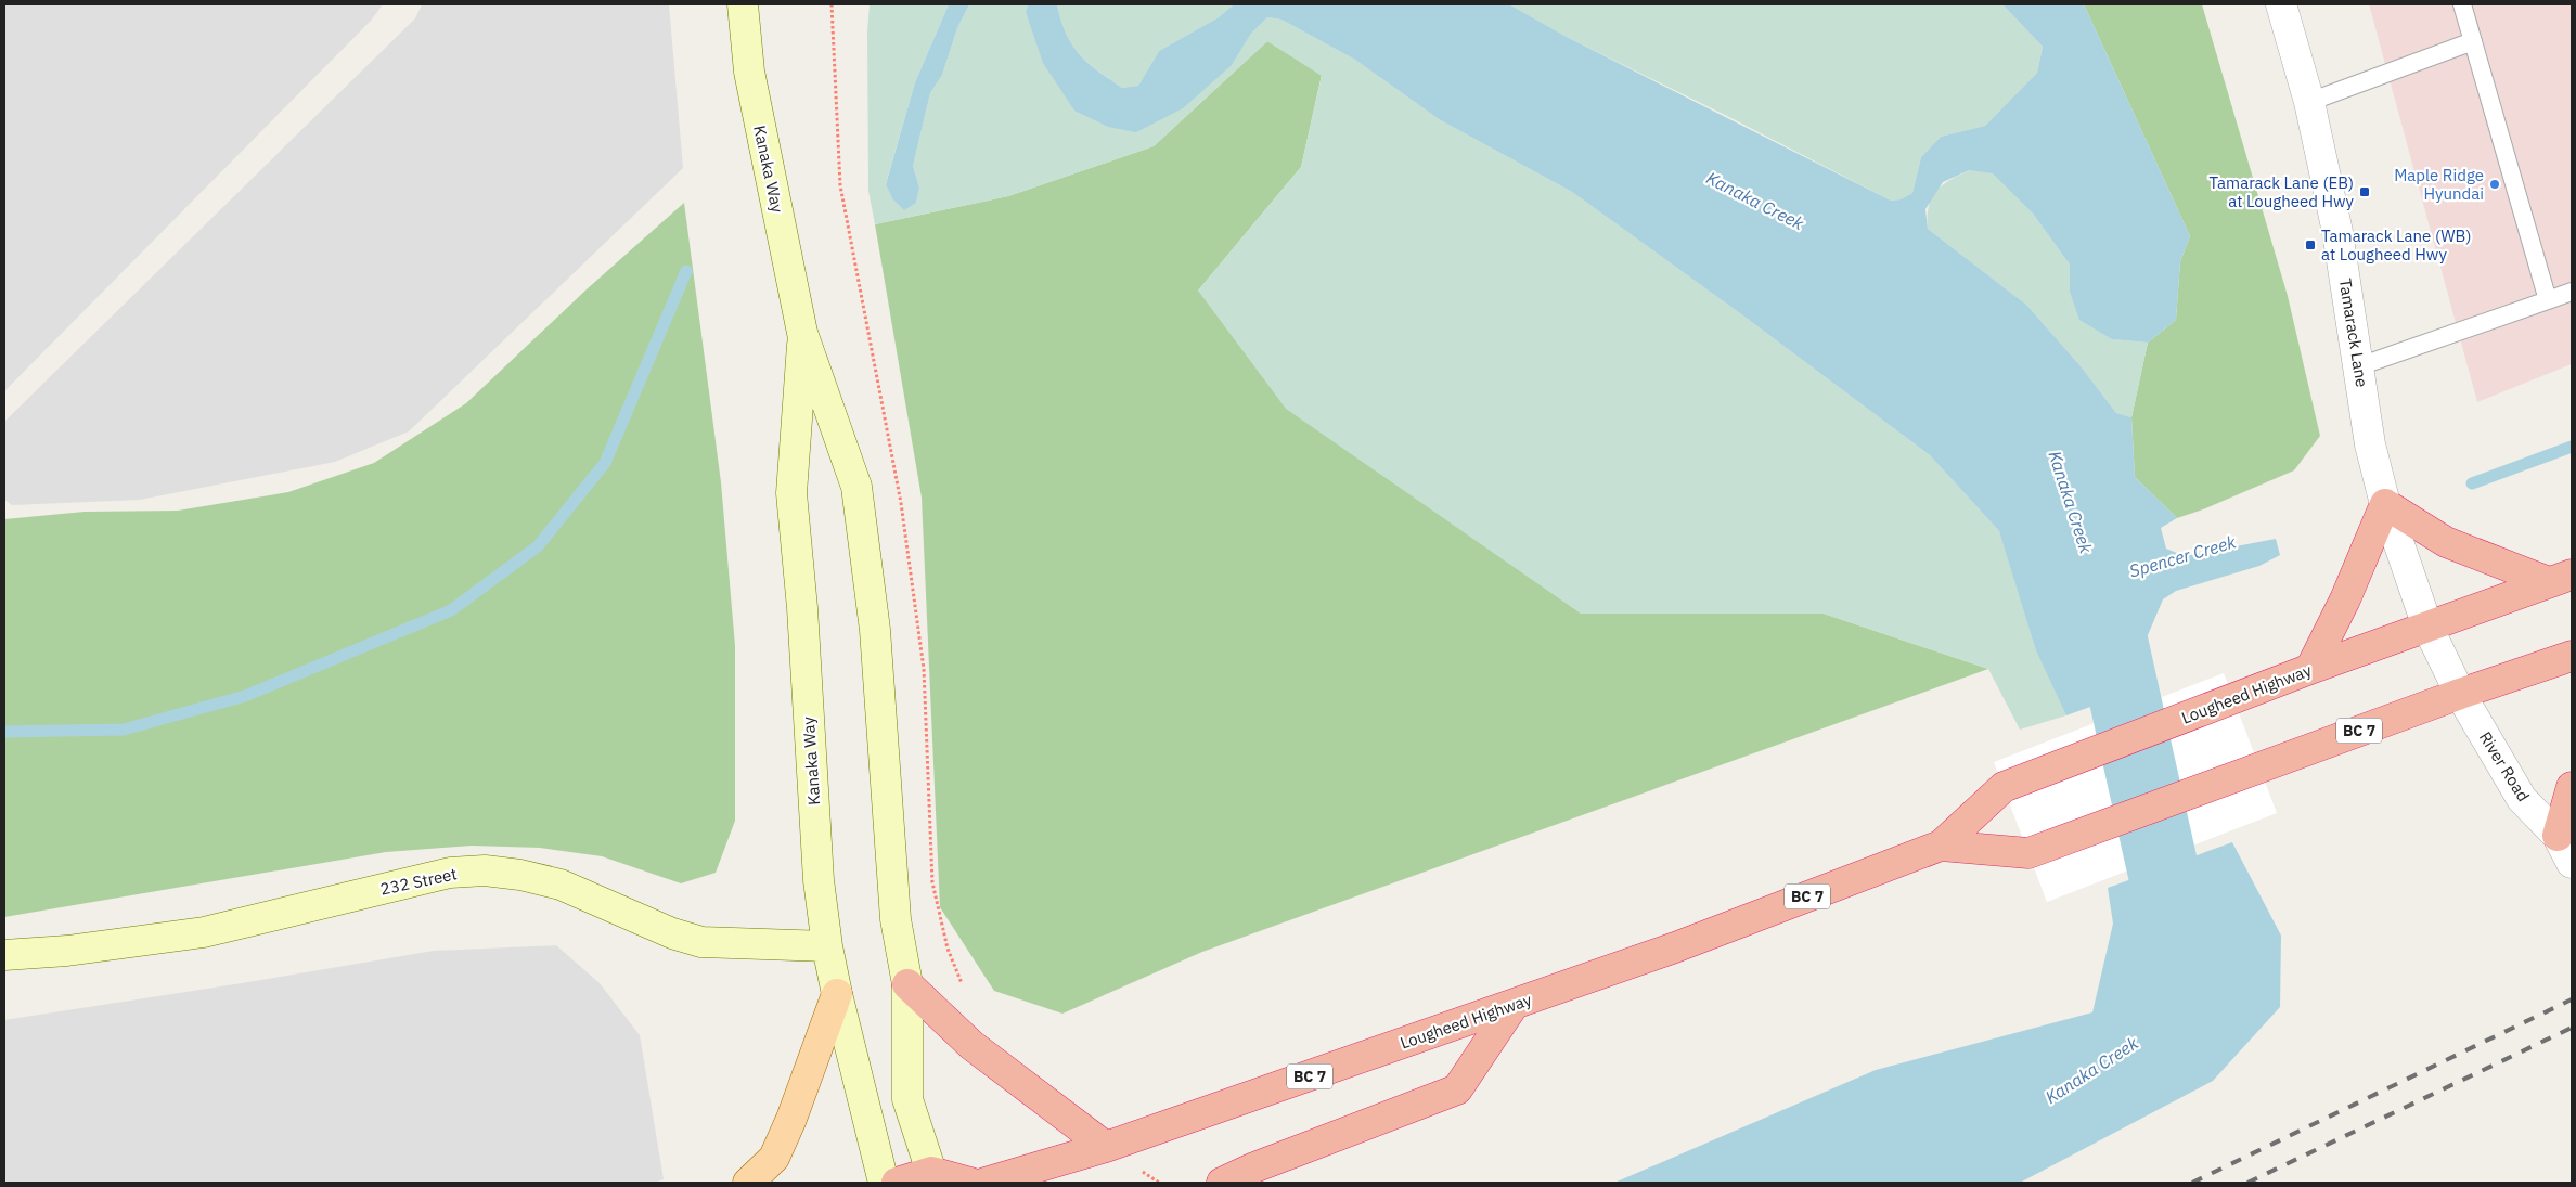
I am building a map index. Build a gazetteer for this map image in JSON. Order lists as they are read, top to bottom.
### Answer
{
  "streets": {
    "highway": ["Lougheed Highway", "BC 7"],
    "main road": ["Kanaka Way", "232 Street"],
    "street": ["Tamarack Lane", "River Road"]
  },
  "crossings": [
    ["Kanaka Way", "232 Street"],
    ["Tamarack Lane", "Lougheed Highway"],
    ["Tamarack Lane", "River Road"],
    ["Lougheed Highway", "River Road"]
  ],
  "water": ["Kanaka Creek", "Spencer Creek"],
  "places": {
    "other": ["Maple Ridge Hyundai"],
    "transit": ["Tamarack Lane (EB) at Lougheed Hwy", "Tamarack Lane (WB) at Lougheed Hwy"]
  }
}
